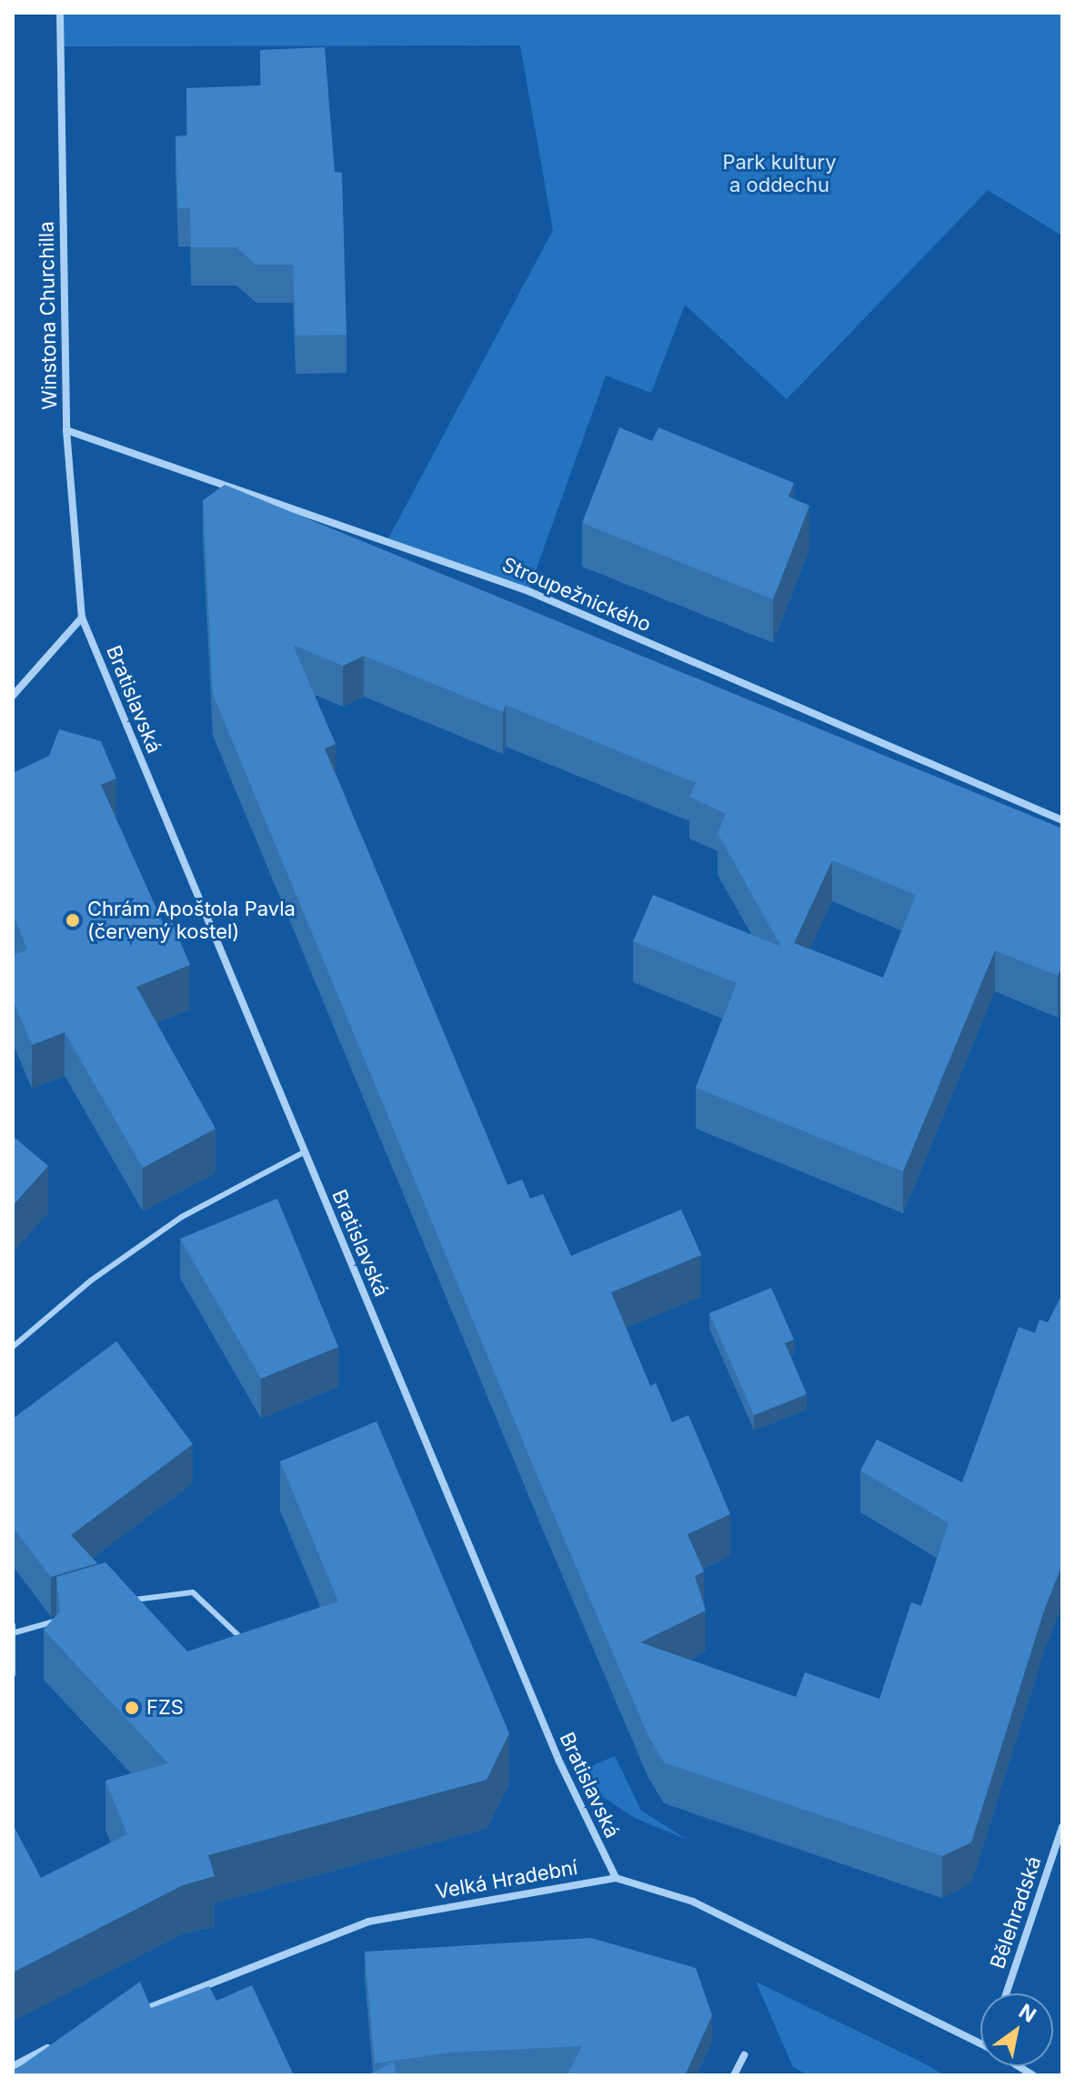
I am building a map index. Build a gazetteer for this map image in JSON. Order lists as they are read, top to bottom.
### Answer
{
  "streets": {
    "street": [
      "Winstona Churchilla",
      "Stroupežnického",
      "Bratislavská",
      "Velká Hradební",
      "Bělehradská"
    ]
  },
  "crossings": [
    ["Winstona Churchilla", "Stroupežnického"],
    ["Winstona Churchilla", "Bratislavská"],
    ["Bratislavská", "Velká Hradební"]
  ],
  "parks": ["Park kultury a oddechu"],
  "places": ["Chrám Apoštola Pavla (červený kostel)", "FZS"],
  "north": "top right"
}
